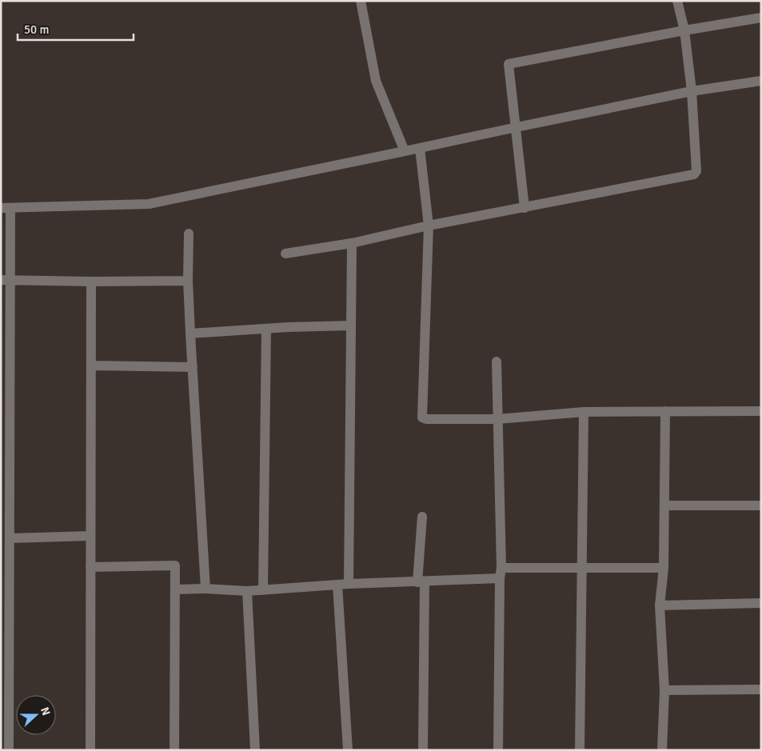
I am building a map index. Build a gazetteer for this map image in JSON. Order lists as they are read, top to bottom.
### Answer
{
  "scale_bar": "50 m",
  "north": "right"
}
